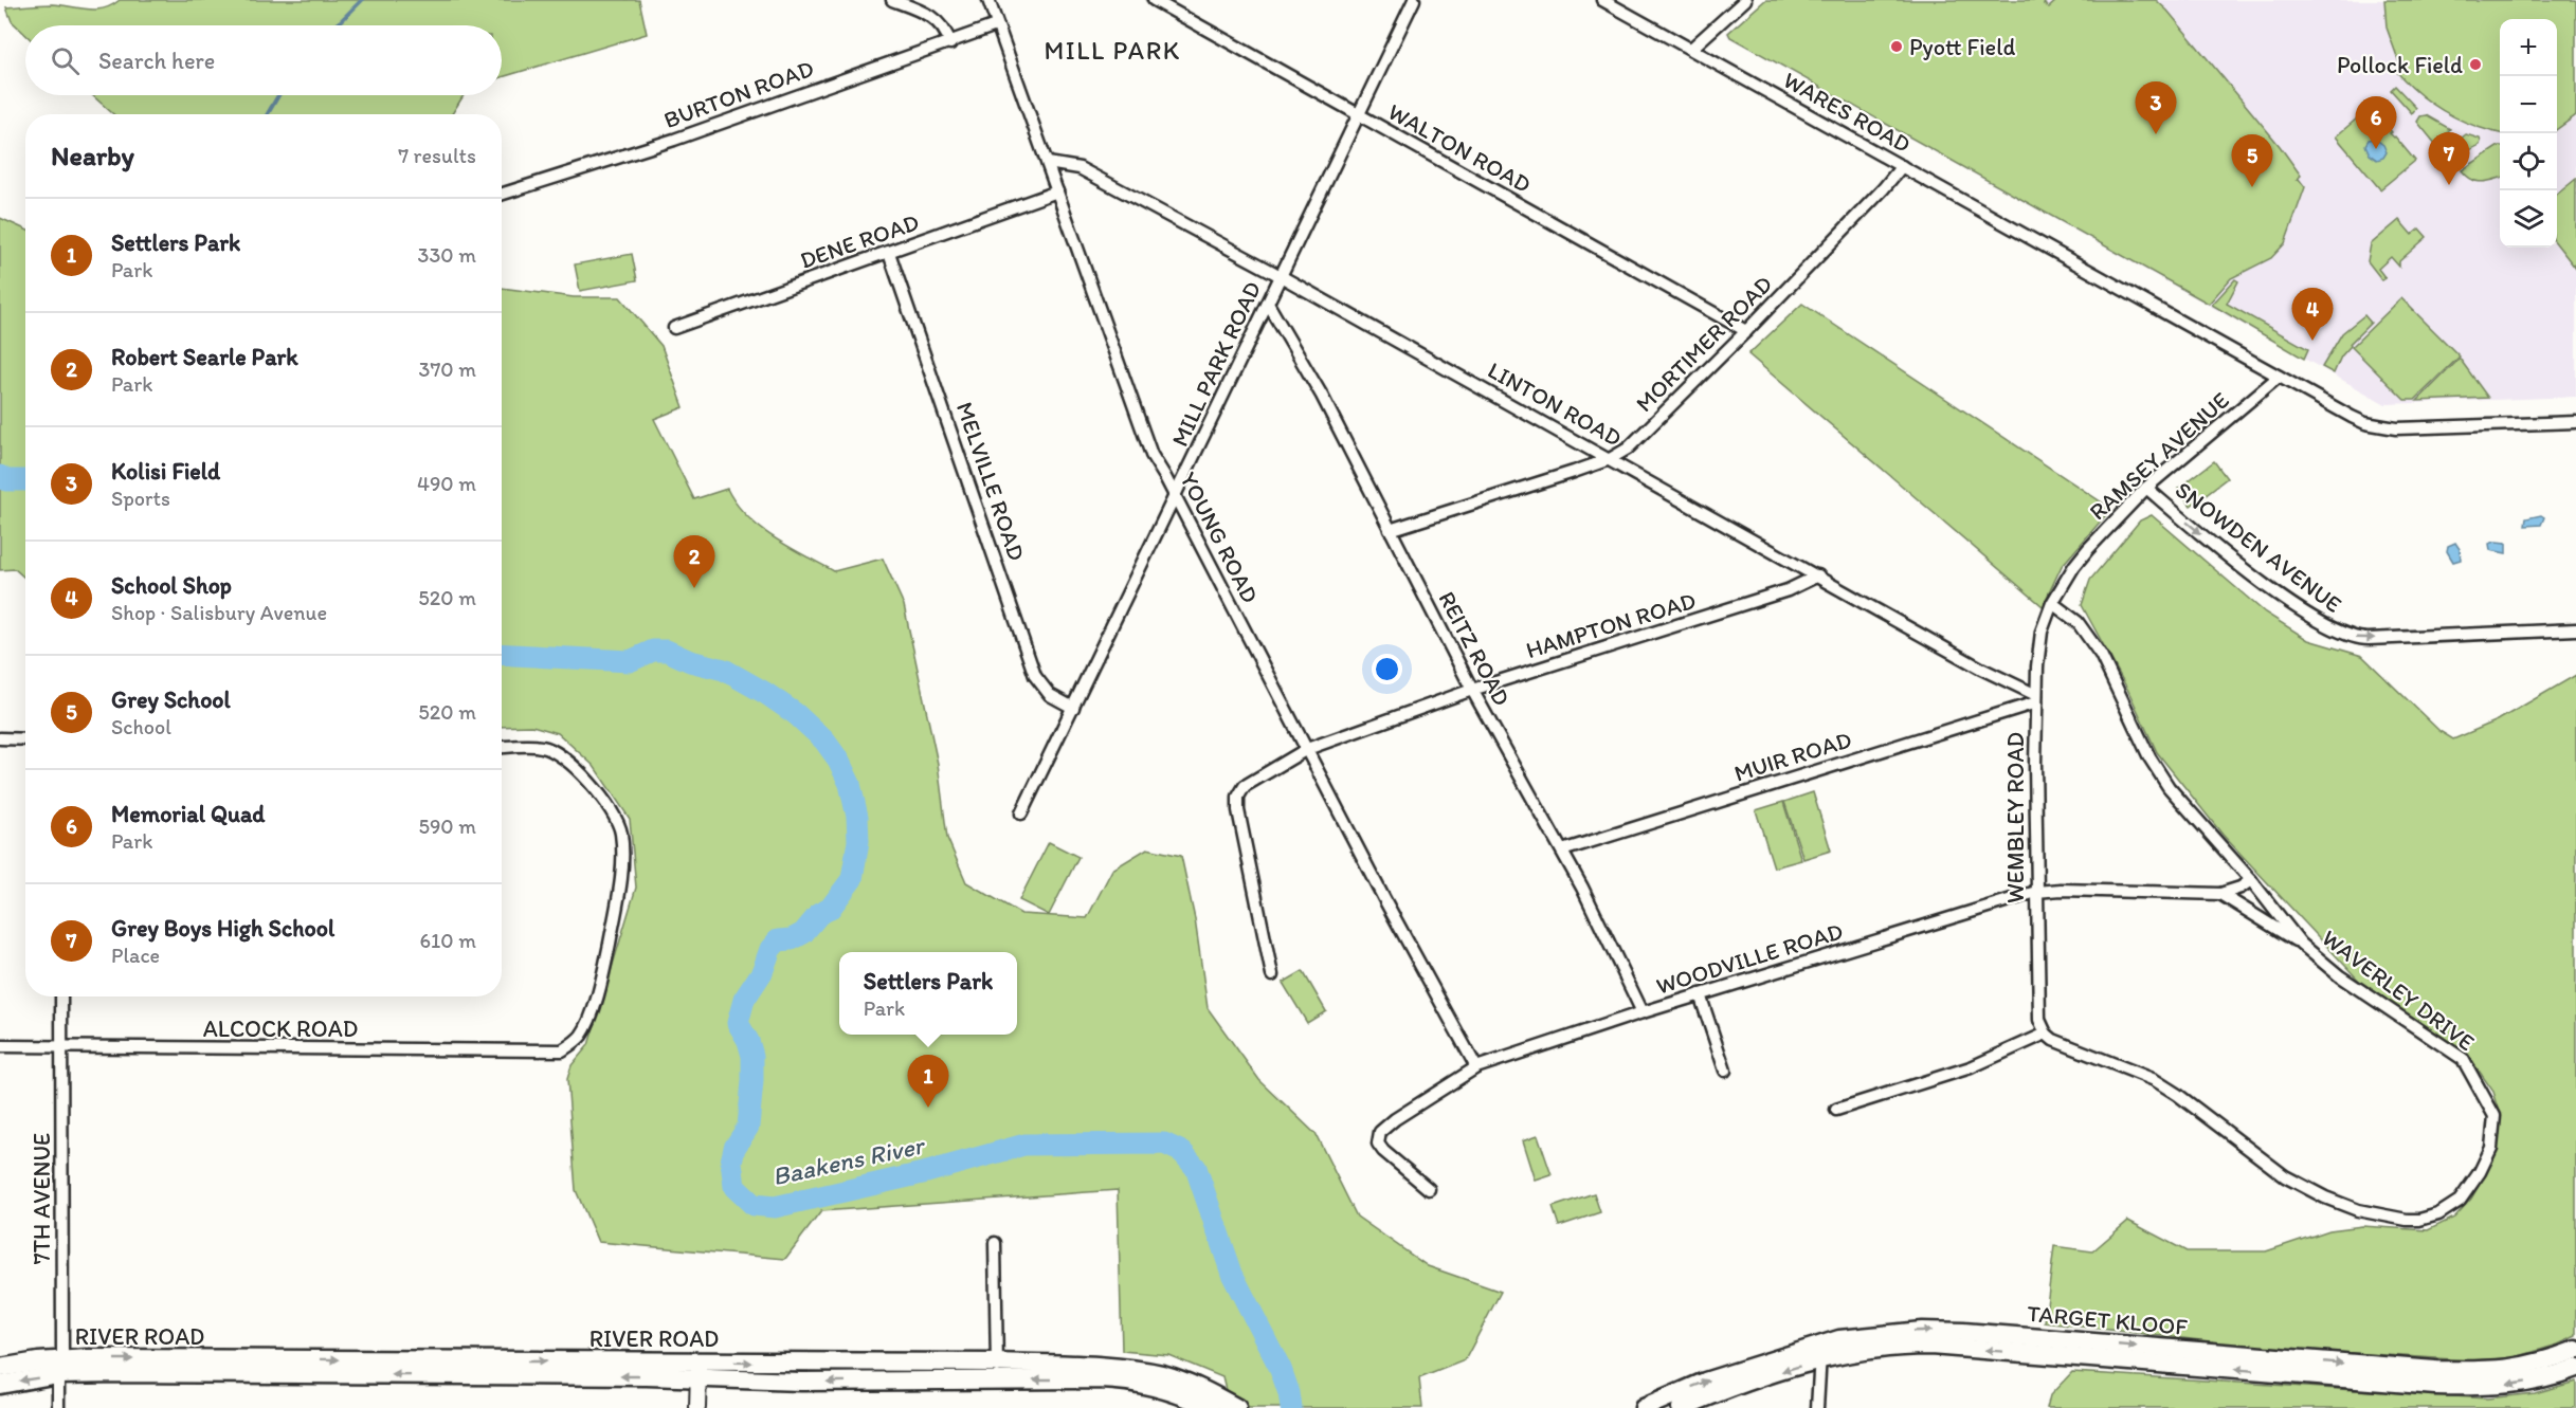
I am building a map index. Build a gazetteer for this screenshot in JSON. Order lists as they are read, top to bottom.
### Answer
{
  "streets": {
    "main road": ["TARGET KLOOF", "RIVER ROAD"],
    "street": [
      "BURTON ROAD",
      "WARES ROAD",
      "WALTON ROAD",
      "DENE ROAD",
      "MORTIMER ROAD",
      "MILL PARK ROAD",
      "LINTON ROAD",
      "RAMSEY AVENUE",
      "MELVILLE ROAD",
      "YOUNG ROAD",
      "SNOWDEN AVENUE",
      "HAMPTON ROAD",
      "REITZ ROAD",
      "MUIR ROAD",
      "WEMBLEY ROAD",
      "WOODVILLE ROAD",
      "WAVERLEY DRIVE",
      "ALCOCK ROAD",
      "7TH AVENUE"
    ]
  },
  "crossings": [
    ["BURTON ROAD", "YOUNG ROAD"],
    ["WARES ROAD", "MORTIMER ROAD"],
    ["WARES ROAD", "RAMSEY AVENUE"],
    ["WALTON ROAD", "MORTIMER ROAD"],
    ["WALTON ROAD", "MILL PARK ROAD"],
    ["DENE ROAD", "MELVILLE ROAD"],
    ["DENE ROAD", "YOUNG ROAD"],
    ["MORTIMER ROAD", "LINTON ROAD"],
    ["MORTIMER ROAD", "REITZ ROAD"],
    ["MILL PARK ROAD", "LINTON ROAD"],
    ["MILL PARK ROAD", "MELVILLE ROAD"],
    ["MILL PARK ROAD", "YOUNG ROAD"],
    ["MILL PARK ROAD", "REITZ ROAD"],
    ["LINTON ROAD", "YOUNG ROAD"],
    ["LINTON ROAD", "HAMPTON ROAD"],
    ["LINTON ROAD", "MUIR ROAD"],
    ["LINTON ROAD", "WEMBLEY ROAD"],
    ["RAMSEY AVENUE", "SNOWDEN AVENUE"],
    ["RAMSEY AVENUE", "WEMBLEY ROAD"],
    ["RAMSEY AVENUE", "WAVERLEY DRIVE"],
    ["YOUNG ROAD", "HAMPTON ROAD"],
    ["YOUNG ROAD", "WOODVILLE ROAD"],
    ["HAMPTON ROAD", "REITZ ROAD"],
    ["REITZ ROAD", "MUIR ROAD"],
    ["REITZ ROAD", "WOODVILLE ROAD"],
    ["MUIR ROAD", "WEMBLEY ROAD"],
    ["WEMBLEY ROAD", "WOODVILLE ROAD"],
    ["WEMBLEY ROAD", "WAVERLEY DRIVE"],
    ["ALCOCK ROAD", "7TH AVENUE"],
    ["7TH AVENUE", "RIVER ROAD"]
  ],
  "one_way": ["SNOWDEN AVENUE"],
  "districts": ["MILL PARK"],
  "water": ["Baakens River"],
  "places": ["Pyott Field", "Pollock Field"],
  "page": {
    "map_buttons": ["+", "−"],
    "search": "Search here",
    "pins": [
      "3",
      "6",
      "7",
      "5",
      "4",
      "2",
      "1"
    ],
    "heading": ["Nearby", "7 results"],
    "list": [
      {
        "mark": "1",
        "name": "Settlers Park",
        "note": "Park",
        "value": "330 m"
      },
      {
        "mark": "2",
        "name": "Robert Searle Park",
        "note": "Park",
        "value": "370 m"
      },
      {
        "mark": "3",
        "name": "Kolisi Field",
        "note": "Sports",
        "value": "490 m"
      },
      {
        "mark": "4",
        "name": "School Shop",
        "note": "Shop · Salisbury Avenue",
        "value": "520 m"
      },
      {
        "mark": "5",
        "name": "Grey School",
        "note": "School",
        "value": "520 m"
      },
      {
        "mark": "6",
        "name": "Memorial Quad",
        "note": "Park",
        "value": "590 m"
      },
      {
        "mark": "7",
        "name": "Grey Boys High School",
        "note": "Place",
        "value": "610 m"
      }
    ],
    "popup": ["Settlers Park", "Park"]
  }
}
